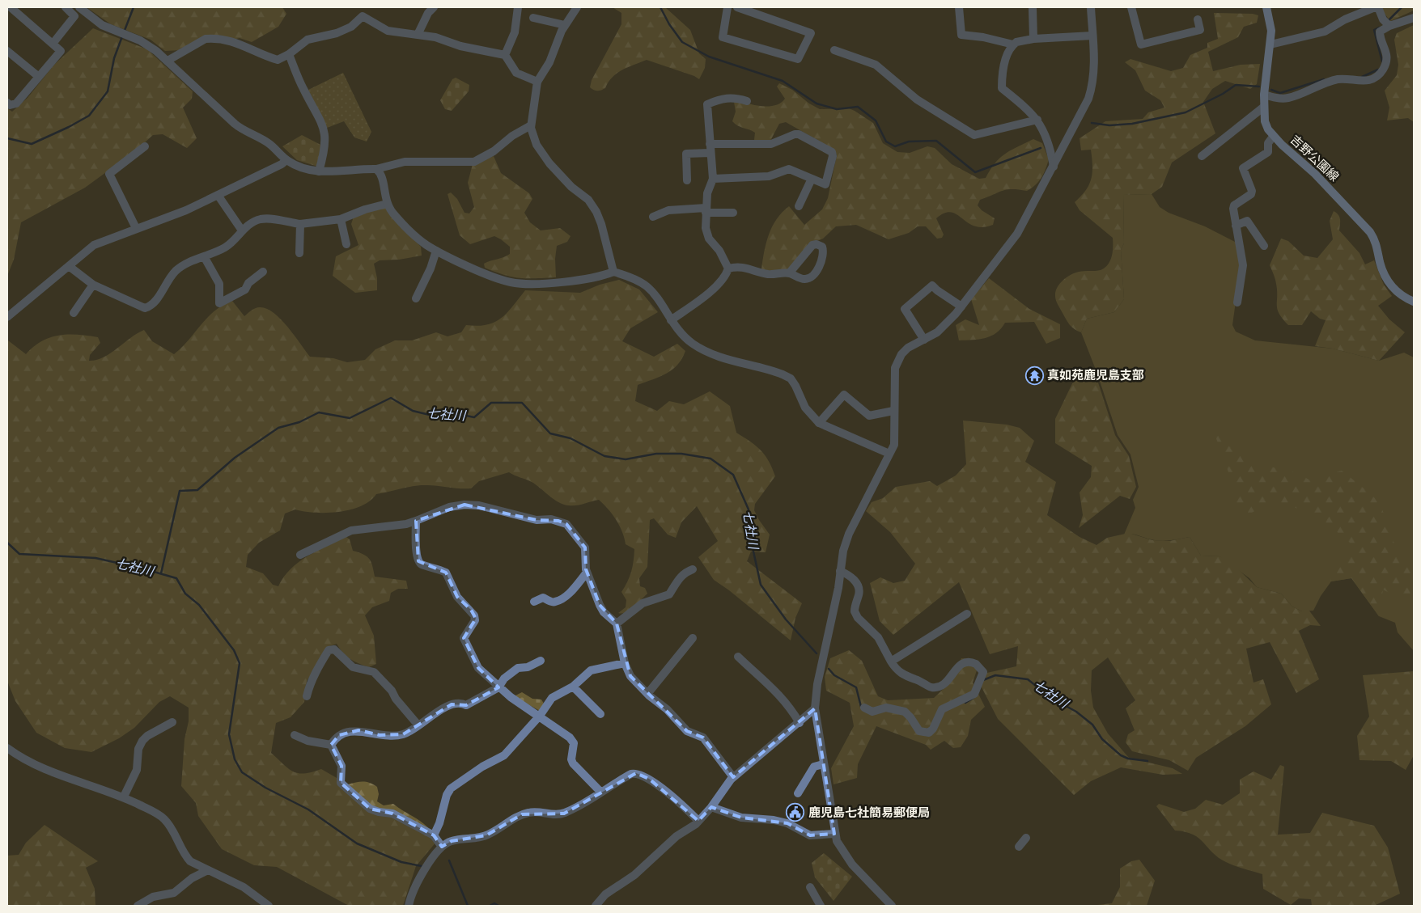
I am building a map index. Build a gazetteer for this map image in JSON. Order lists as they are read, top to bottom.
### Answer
{
  "streets": {
    "main road": ["吉野公園線"]
  },
  "water": ["七社川"],
  "places": {
    "temple": ["真如苑鹿児島支部"],
    "public building": ["鹿児島七社簡易郵便局"]
  }
}
